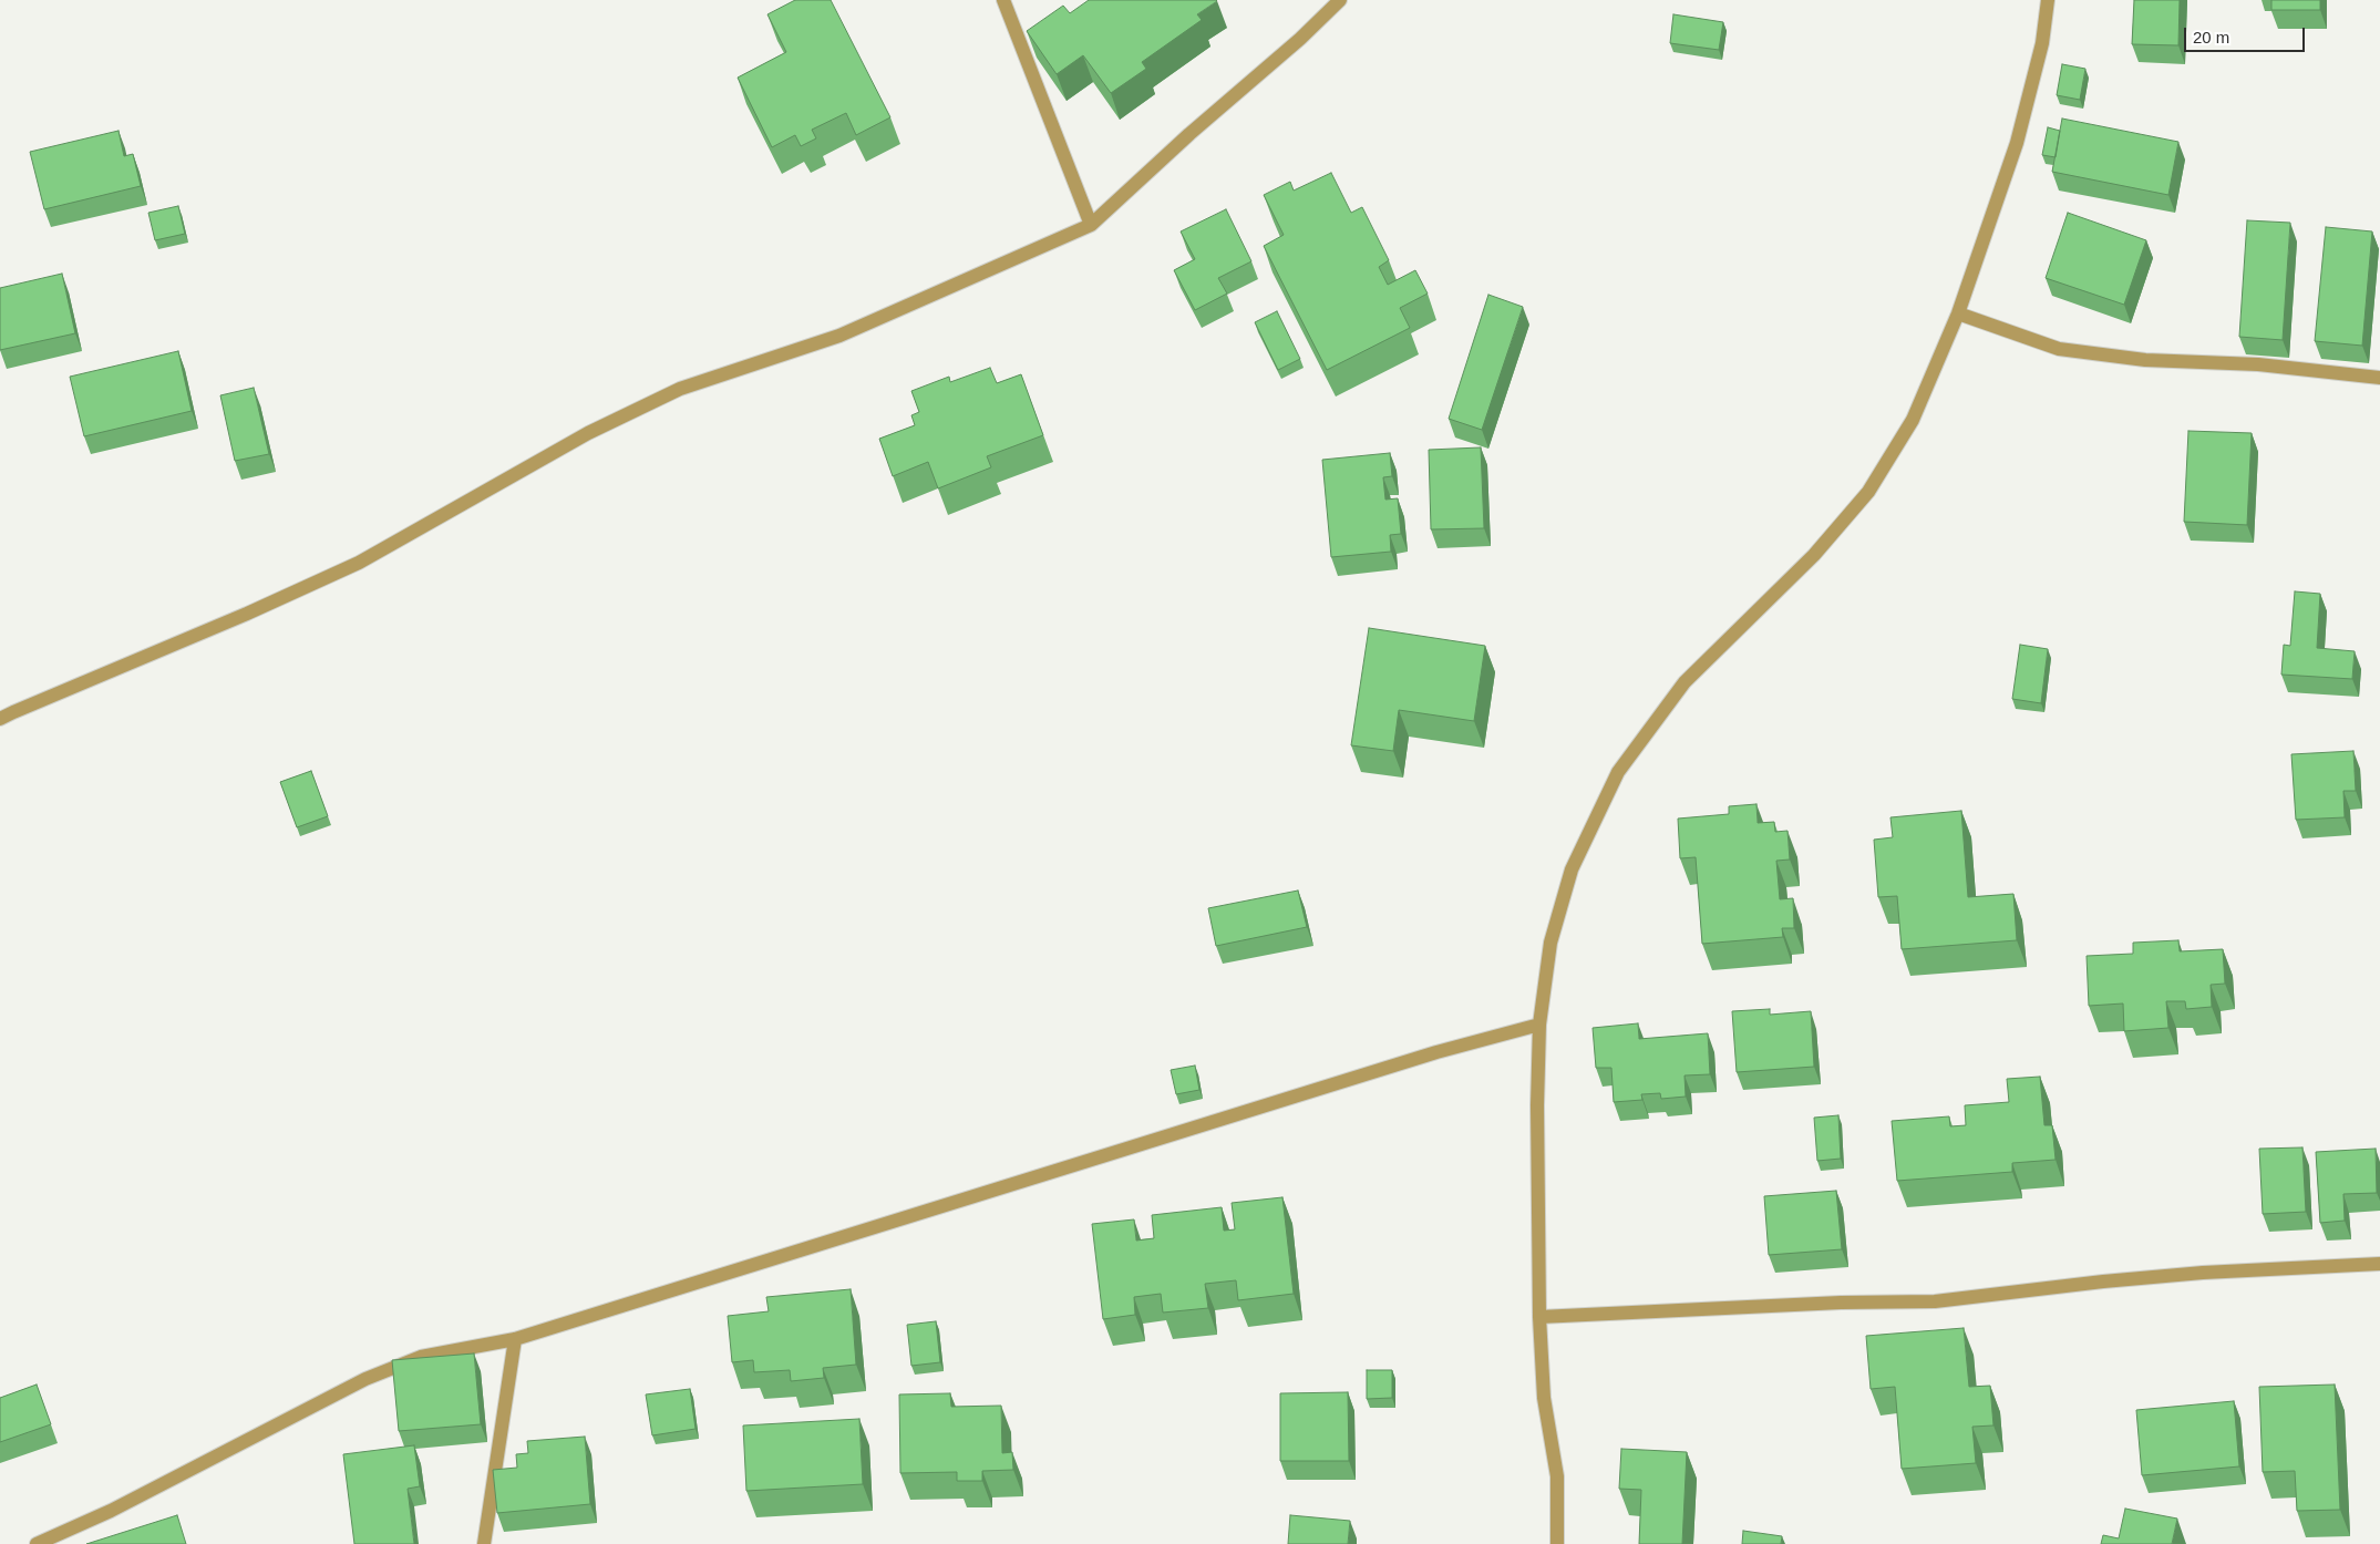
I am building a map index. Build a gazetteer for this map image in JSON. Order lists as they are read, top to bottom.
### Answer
{
  "scale_bar": "20 m"
}
